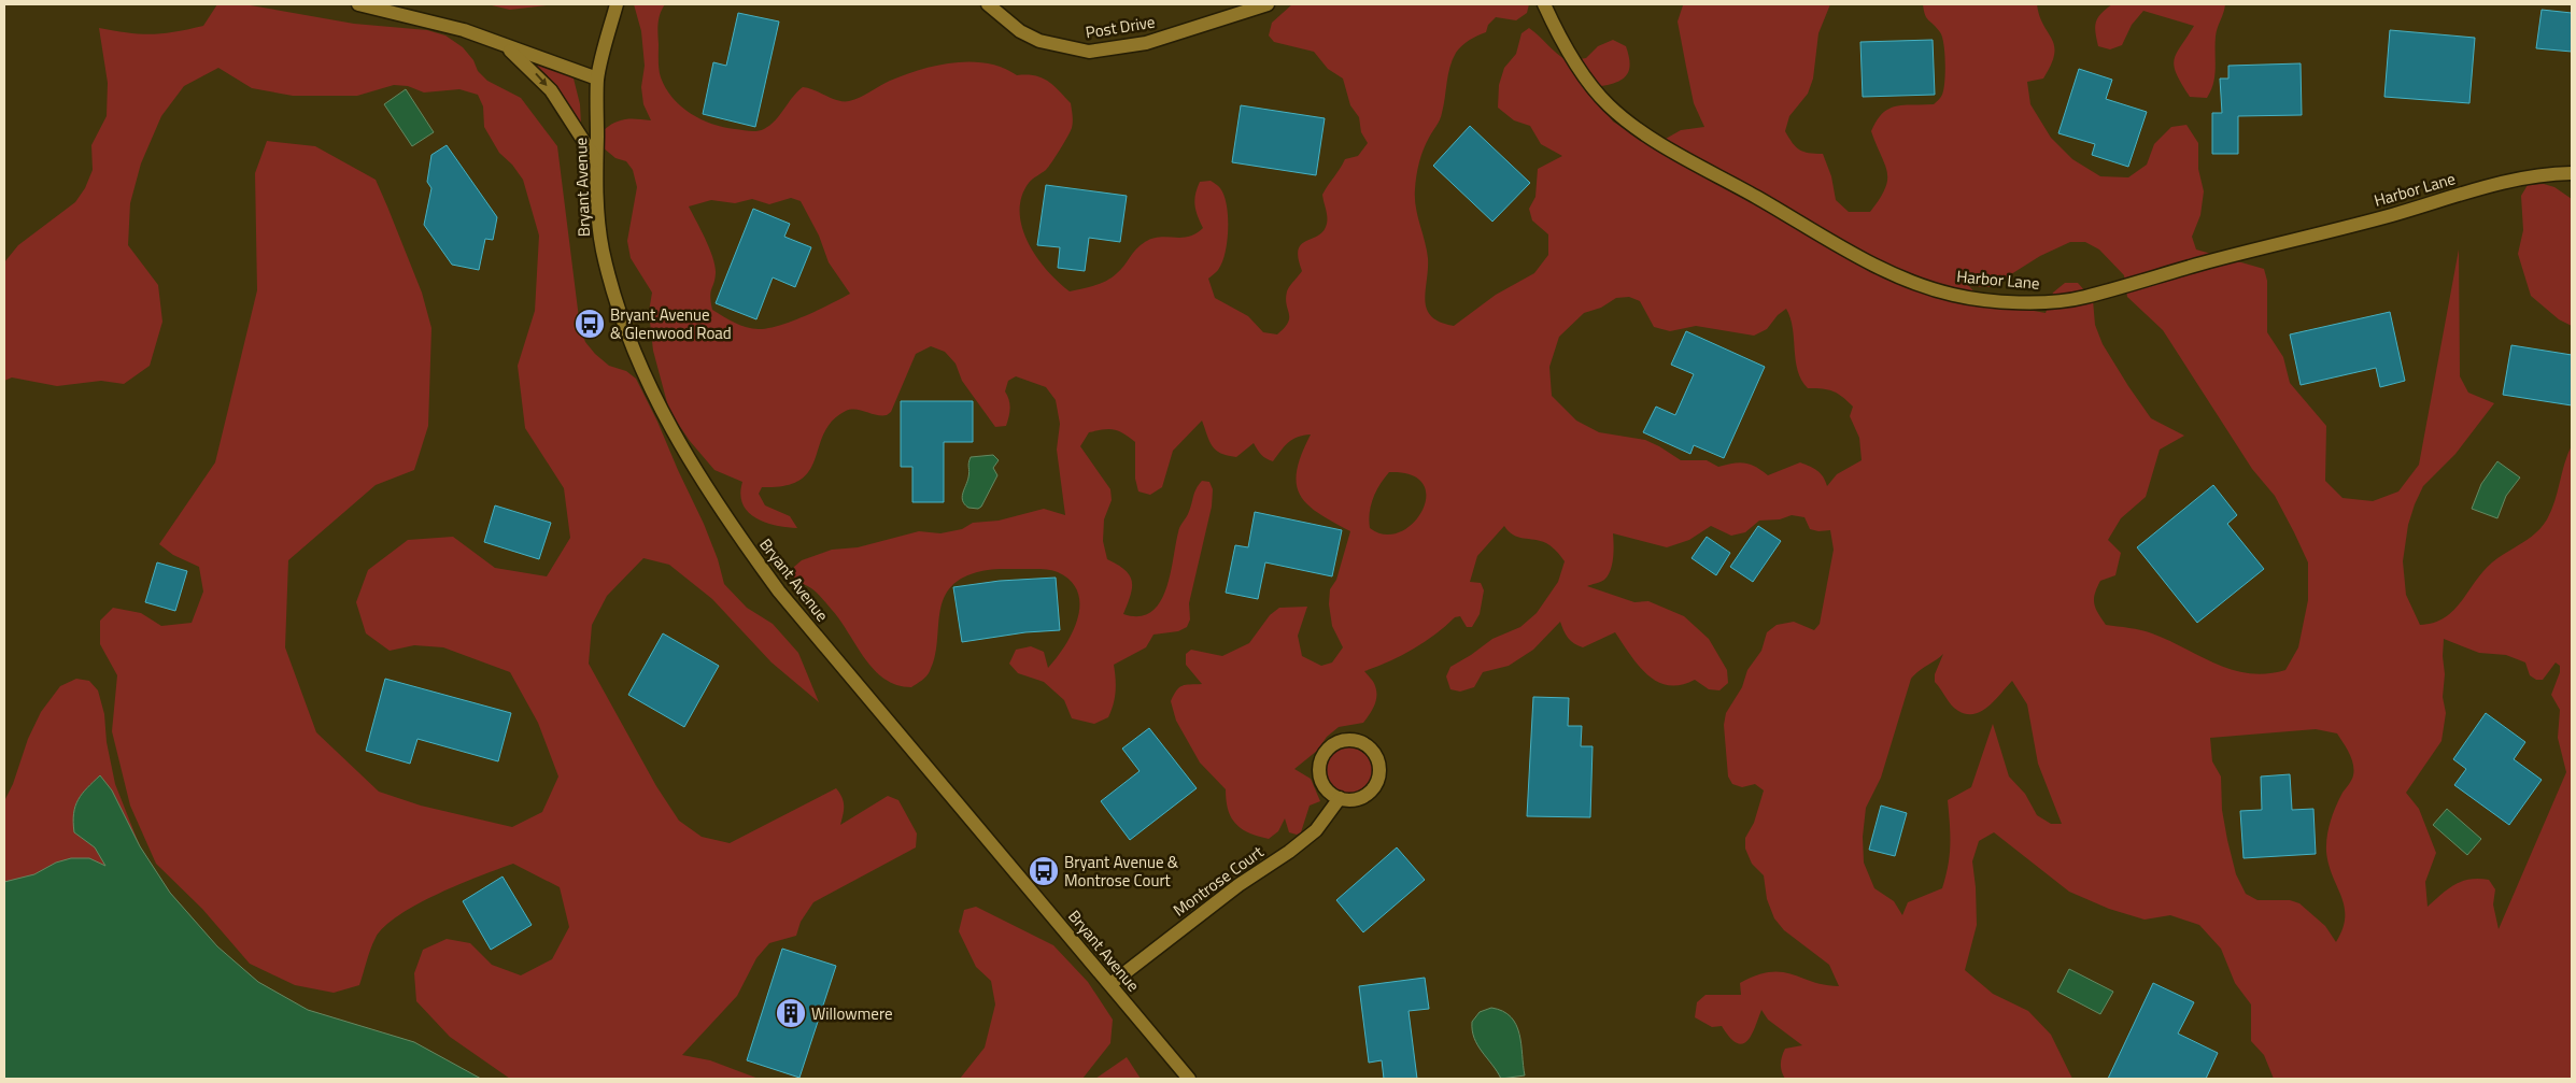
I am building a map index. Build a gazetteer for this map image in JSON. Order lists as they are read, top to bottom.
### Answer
{
  "streets": {
    "street": [
      "Post Drive",
      "Bryant Avenue",
      "Harbor Lane",
      "Montrose Court"
    ]
  },
  "crossings": [
    ["Bryant Avenue", "Montrose Court"]
  ],
  "places": {
    "bus stop": ["Bryant Avenue & Glenwood Road", "Bryant Avenue & Montrose Court"],
    "building": ["Willowmere"]
  }
}
